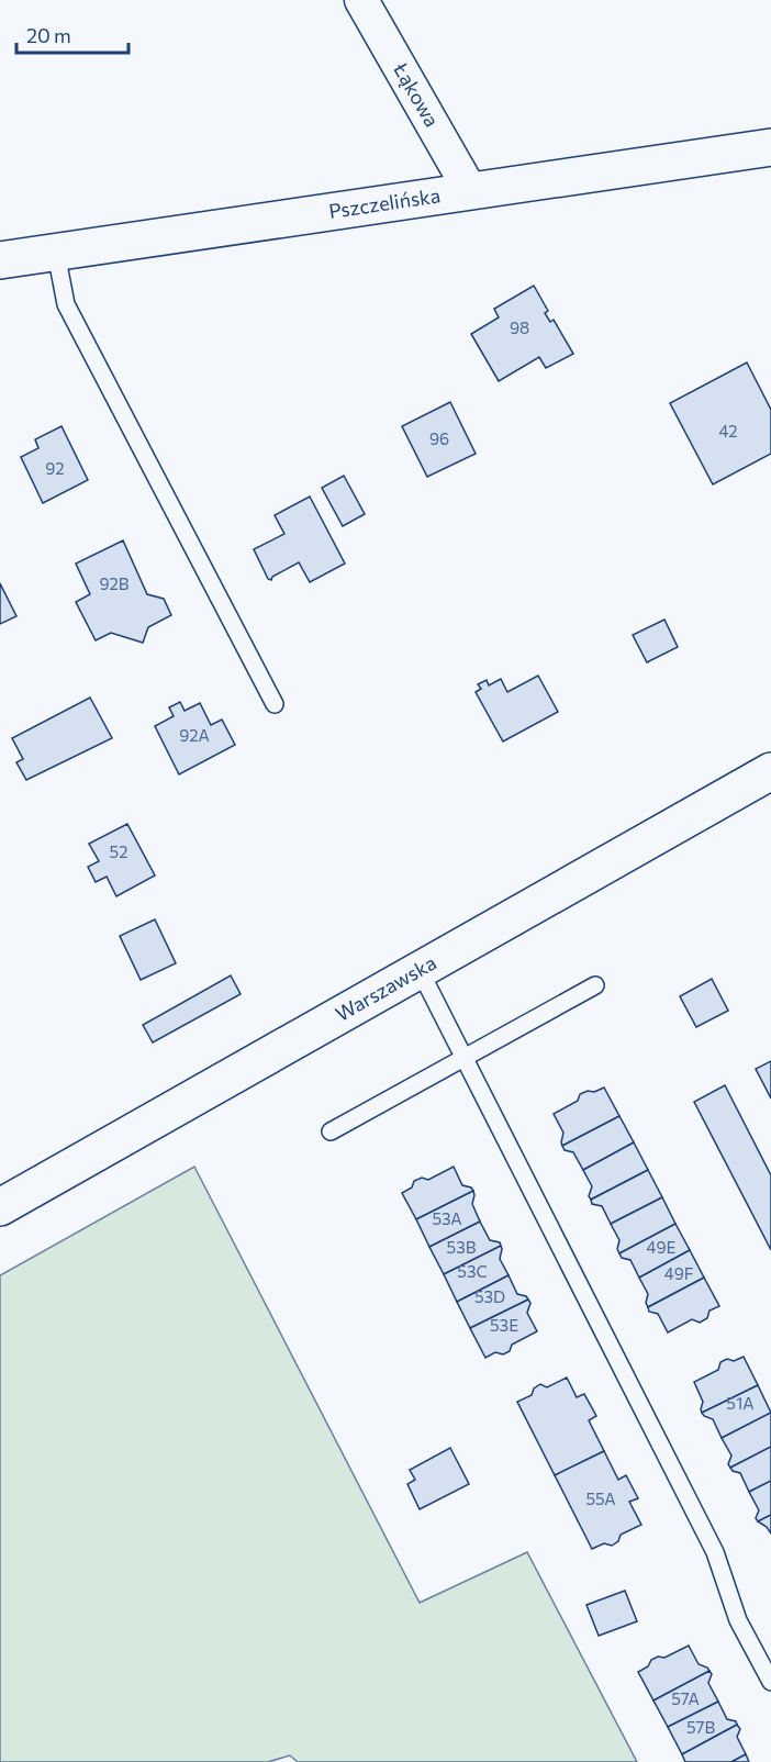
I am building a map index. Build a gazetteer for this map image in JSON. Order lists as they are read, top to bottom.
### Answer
{
  "streets": {
    "main road": ["Pszczelińska", "Warszawska"],
    "street": ["Łąkowa"]
  },
  "crossings": [
    ["Łąkowa", "Pszczelińska"]
  ],
  "house_numbers": [
    "98",
    "42",
    "96",
    "92",
    "92B",
    "92A",
    "52",
    "53A",
    "53B",
    "49E",
    "53C",
    "49F",
    "53D",
    "53E",
    "51A",
    "55A",
    "57A",
    "57B"
  ],
  "scale_bar": "20 m"
}
